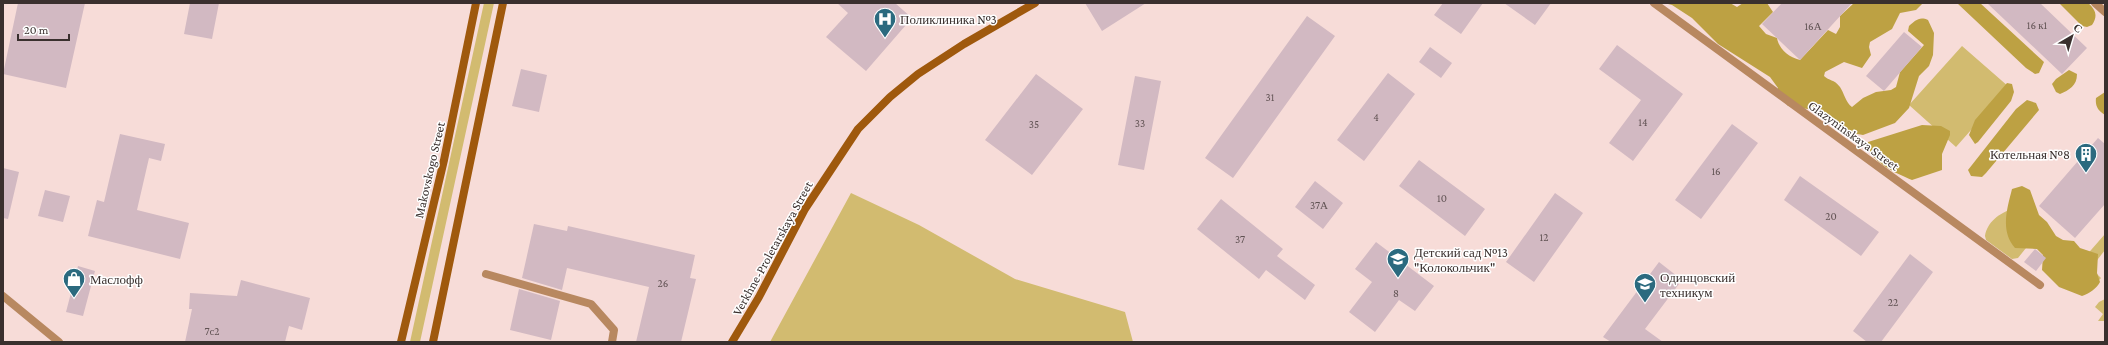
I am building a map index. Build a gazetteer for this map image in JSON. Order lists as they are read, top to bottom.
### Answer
{
  "streets": {
    "main road": ["Makovskogo Street", "Verkhne-Proletarskaya Street"],
    "street": ["Glazyninskaya Street"]
  },
  "places": {
    "hospital": ["Поликлиника №3"],
    "building": ["Котельная №8"],
    "school or university": ["Детский сад №13 \"Колокольчик\"", "Одинцовский техникум"],
    "shop": ["Маслофф"]
  },
  "house_numbers": [
    "16 к1",
    "16А",
    "31",
    "4",
    "14",
    "33",
    "35",
    "16",
    "10",
    "37А",
    "20",
    "12",
    "37",
    "26",
    "8",
    "22",
    "7с2"
  ],
  "scale_bar": "20 m",
  "north": "top right"
}
